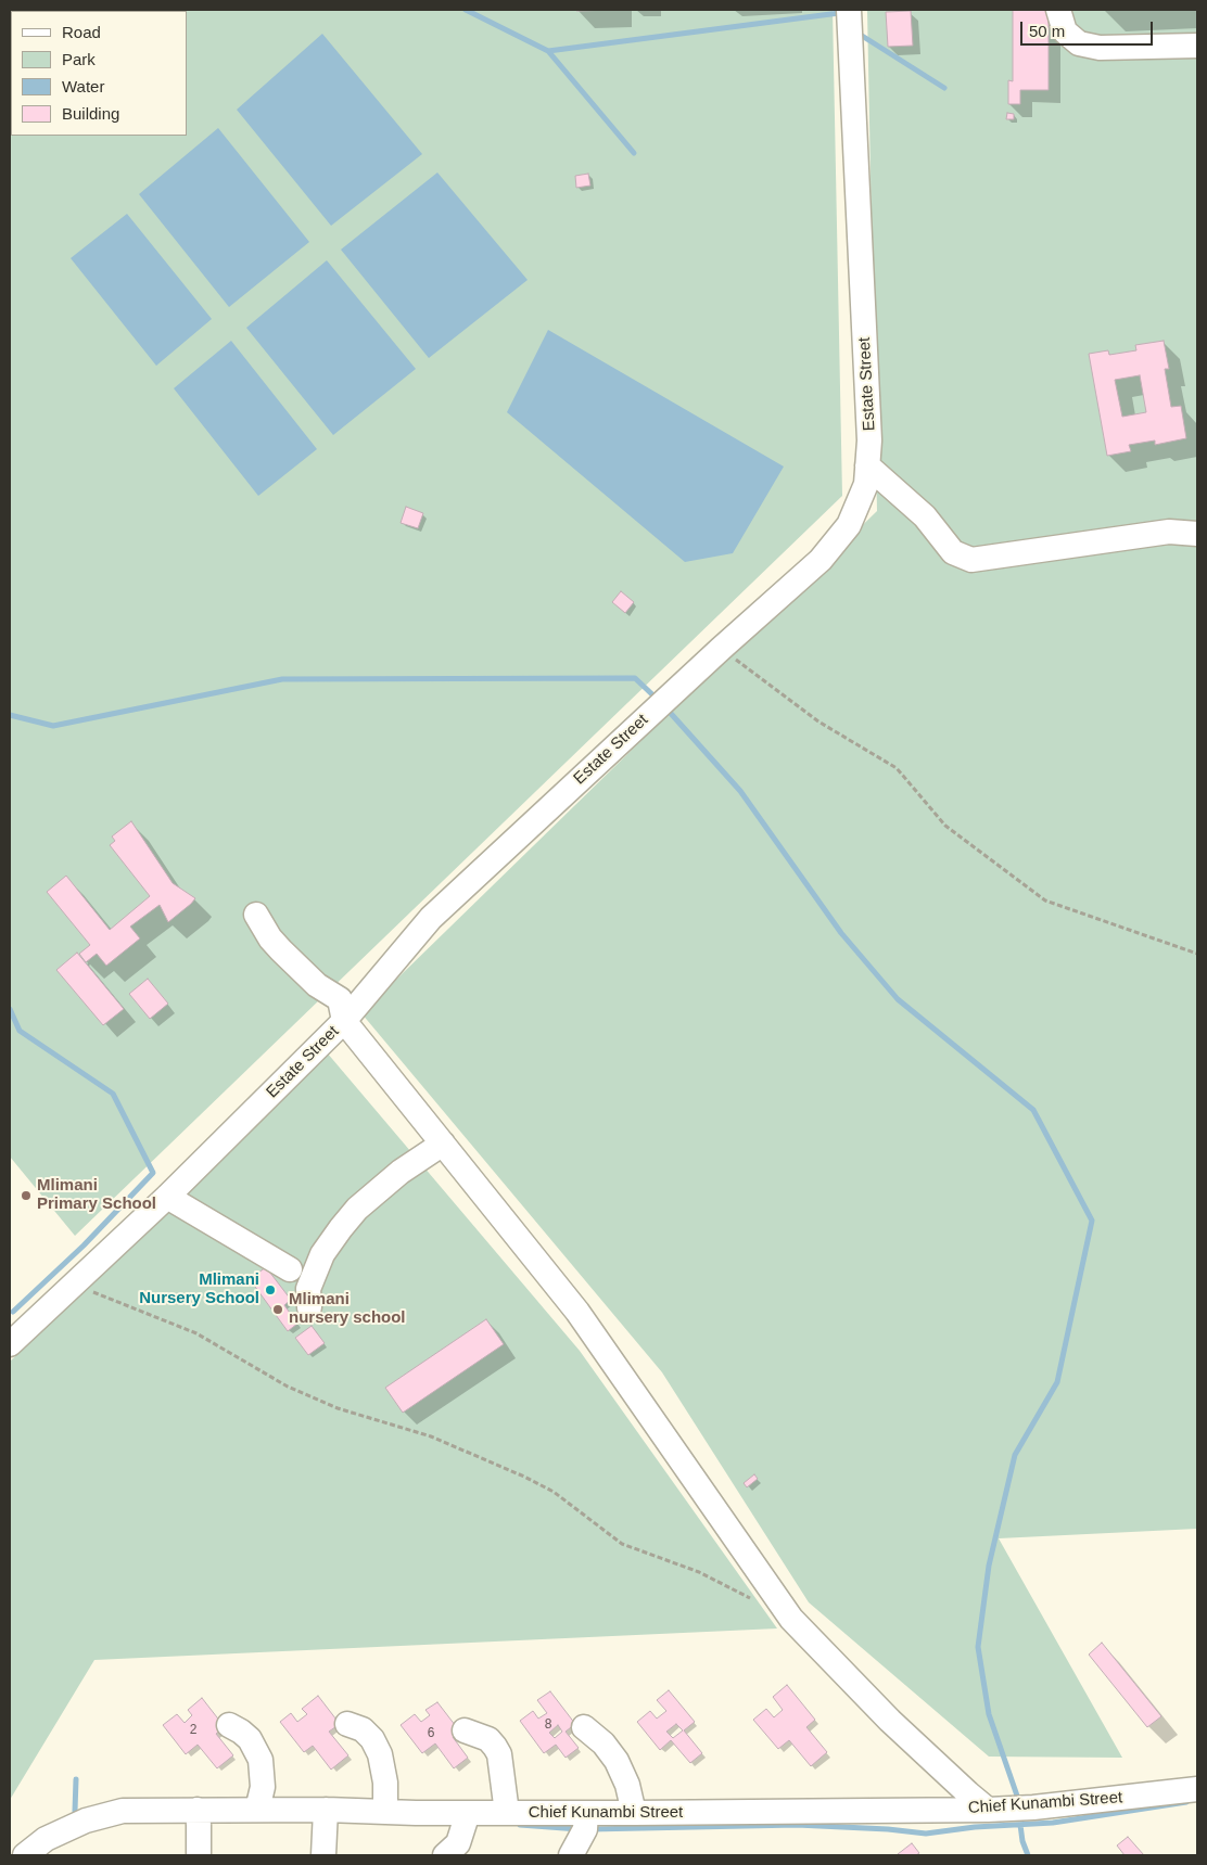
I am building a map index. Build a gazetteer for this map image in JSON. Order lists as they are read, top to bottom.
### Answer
{
  "streets": {
    "street": ["Estate Street", "Chief Kunambi Street"]
  },
  "places": ["Mlimani Primary School", "Mlimani Nursery School", "Mlimani nursery school"],
  "house_numbers": ["8", "2", "6"],
  "legend": [
    "Road",
    "Park",
    "Water",
    "Building"
  ],
  "scale_bar": "50 m"
}
